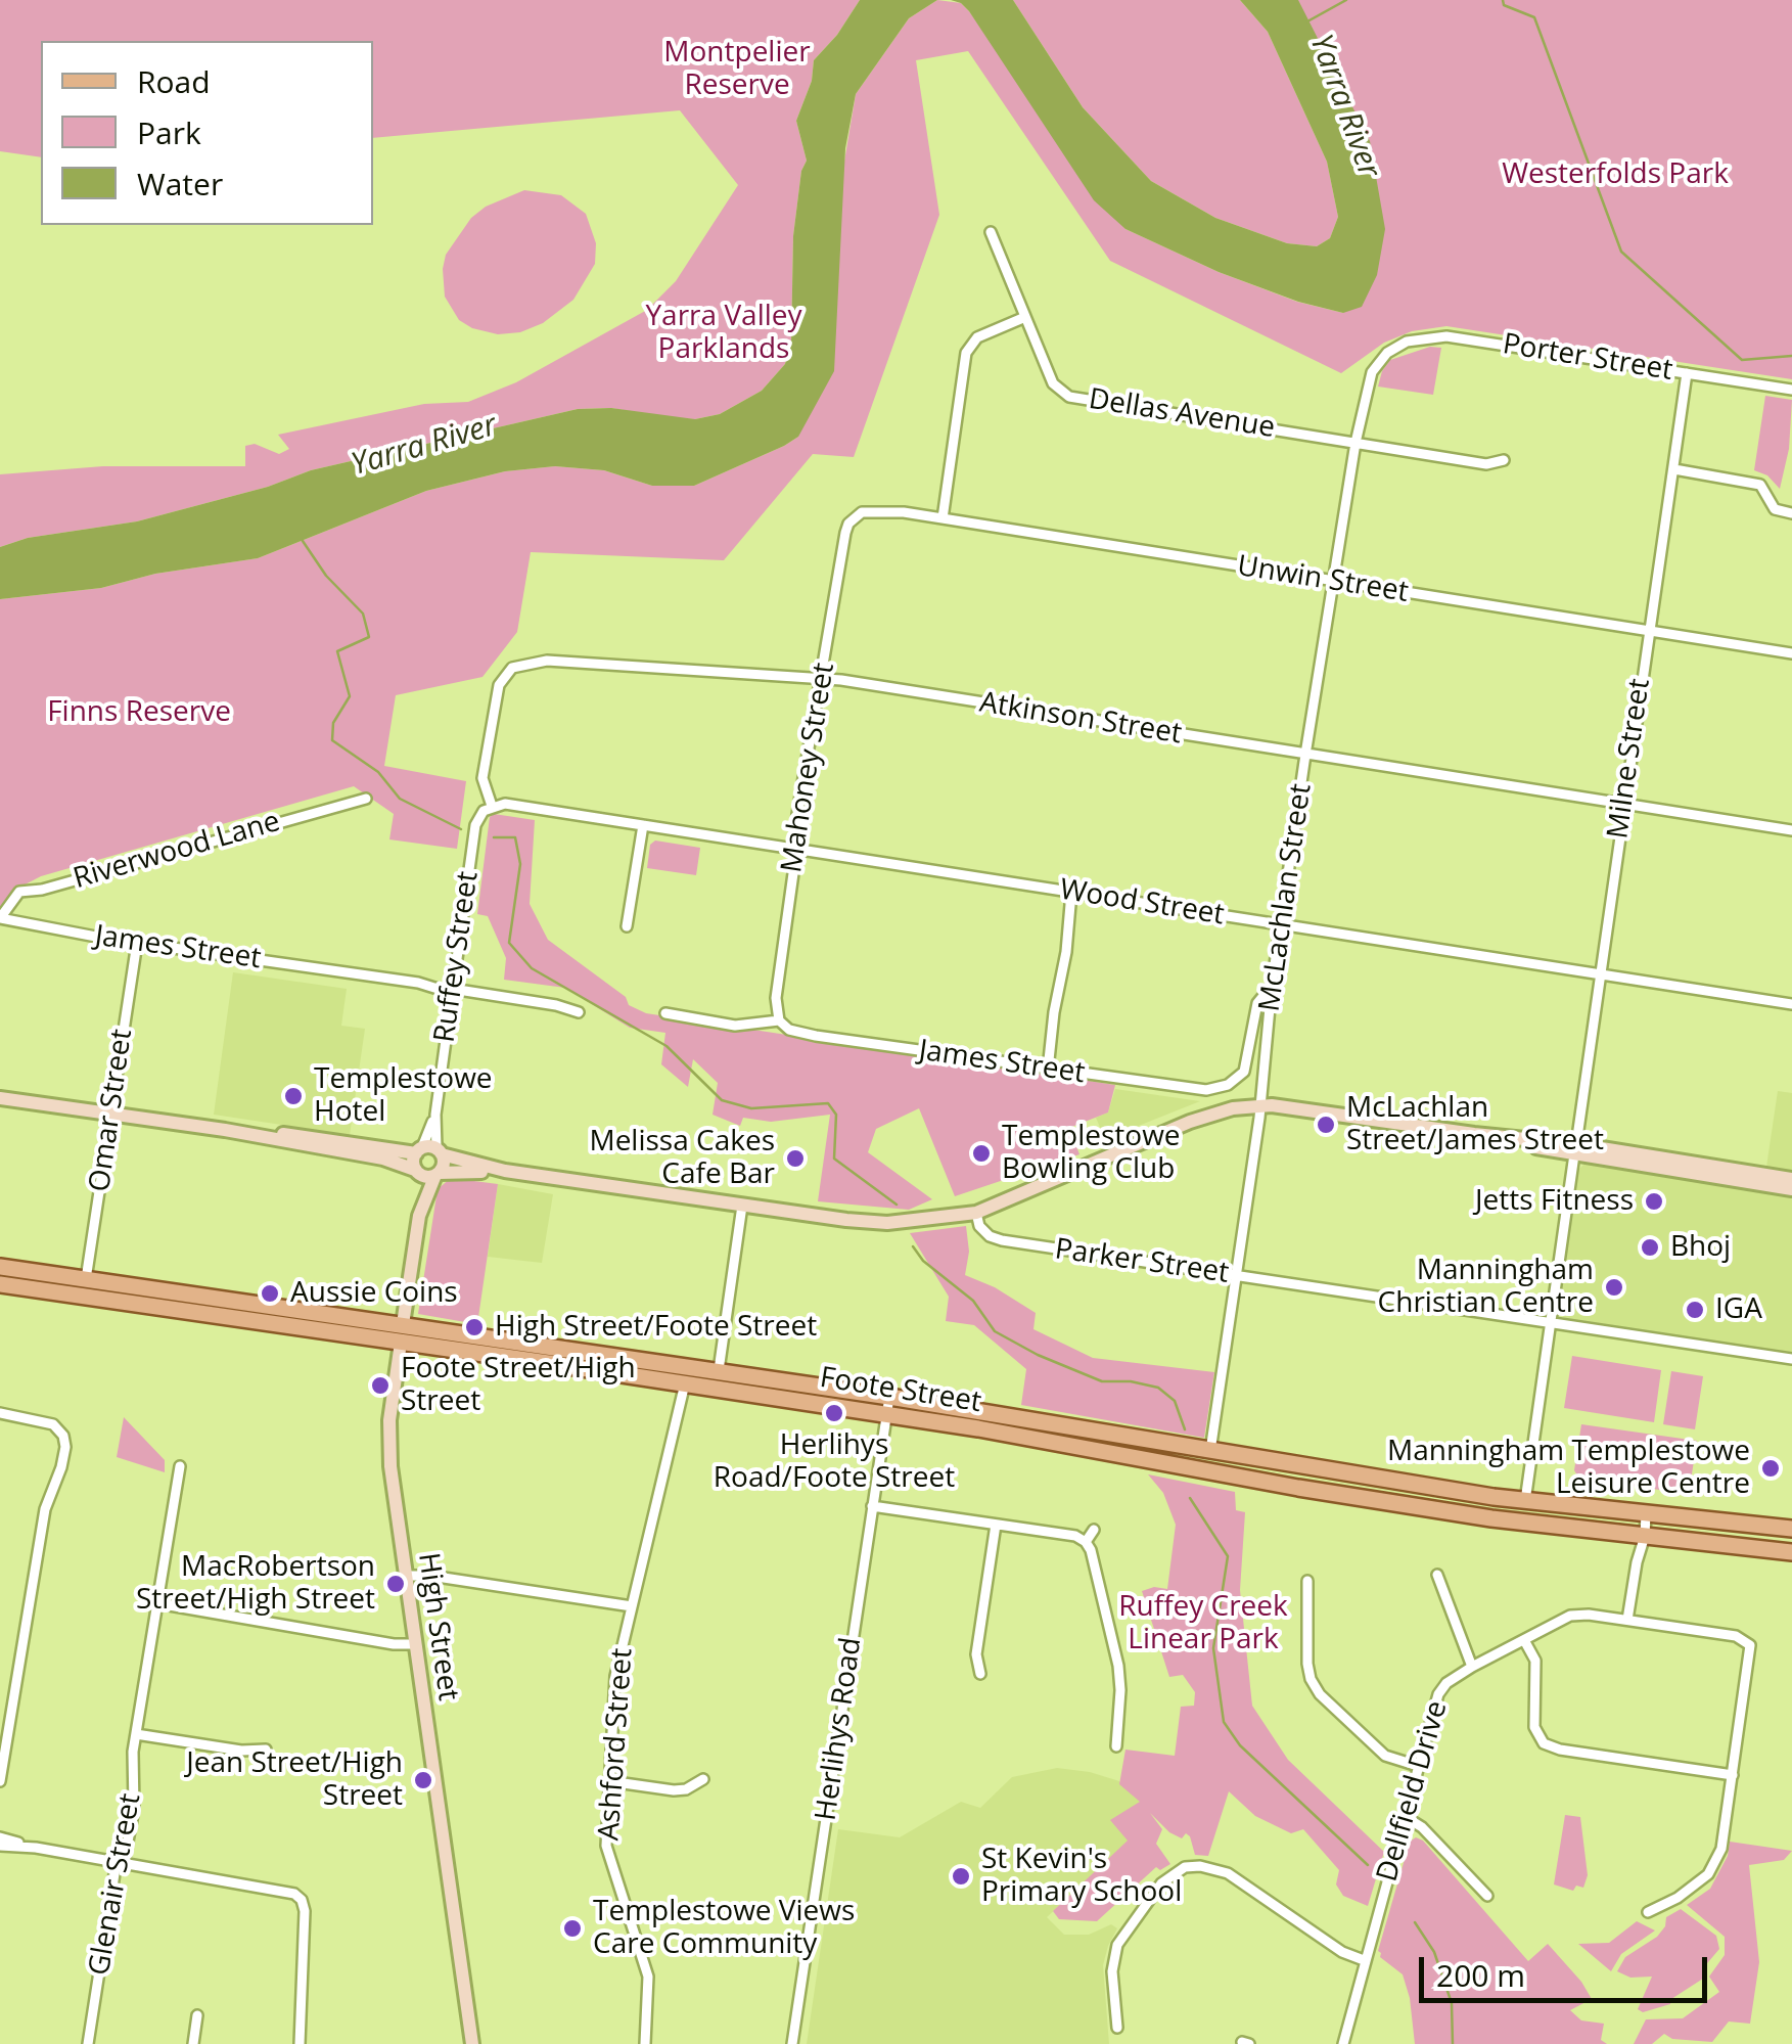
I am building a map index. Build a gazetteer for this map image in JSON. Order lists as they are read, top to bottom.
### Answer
{
  "streets": {
    "main road": ["Foote Street", "High Street"],
    "street": [
      "Porter Street",
      "Dellas Avenue",
      "Unwin Street",
      "Atkinson Street",
      "Milne Street",
      "Mahoney Street",
      "Riverwood Lane",
      "McLachlan Street",
      "Wood Street",
      "James Street",
      "Ruffey Street",
      "Omar Street",
      "Parker Street",
      "Herlihys Road",
      "Ashford Street",
      "Dellfield Drive",
      "Glenair Street"
    ]
  },
  "crossings": [
    ["Porter Street", "Milne Street"],
    ["Porter Street", "McLachlan Street"],
    ["Dellas Avenue", "McLachlan Street"],
    ["Unwin Street", "Milne Street"],
    ["Unwin Street", "Mahoney Street"],
    ["Unwin Street", "McLachlan Street"],
    ["Atkinson Street", "Milne Street"],
    ["Atkinson Street", "Mahoney Street"],
    ["Atkinson Street", "McLachlan Street"],
    ["Atkinson Street", "Wood Street"],
    ["Atkinson Street", "Ruffey Street"],
    ["Milne Street", "Wood Street"],
    ["Milne Street", "Parker Street"],
    ["Milne Street", "Foote Street"],
    ["Mahoney Street", "Wood Street"],
    ["Mahoney Street", "James Street"],
    ["Riverwood Lane", "James Street"],
    ["McLachlan Street", "Wood Street"],
    ["McLachlan Street", "James Street"],
    ["McLachlan Street", "Parker Street"],
    ["McLachlan Street", "Foote Street"],
    ["Wood Street", "Ruffey Street"],
    ["James Street", "Ruffey Street"],
    ["James Street", "Omar Street"],
    ["Ruffey Street", "High Street"],
    ["Omar Street", "Foote Street"],
    ["Foote Street", "High Street"],
    ["Foote Street", "Herlihys Road"],
    ["Foote Street", "Ashford Street"]
  ],
  "water": ["Yarra River"],
  "parks": [
    "Montpelier Reserve",
    "Westerfolds Park",
    "Yarra Valley Parklands",
    "Finns Reserve",
    "Ruffey Creek Linear Park"
  ],
  "places": [
    "Templestowe Hotel",
    "McLachlan Street/James Street",
    "Templestowe Bowling Club",
    "Melissa Cakes Cafe Bar",
    "Jetts Fitness",
    "Bhoj",
    "Manningham Christian Centre",
    "Aussie Coins",
    "IGA",
    "High Street/Foote Street",
    "Foote Street/High Street",
    "Herlihys Road/Foote Street",
    "Manningham Templestowe Leisure Centre",
    "MacRobertson Street/High Street",
    "Jean Street/High Street",
    "St Kevin's Primary School",
    "Templestowe Views Care Community"
  ],
  "legend": ["Road", "Park", "Water"],
  "scale_bar": "200 m"
}
